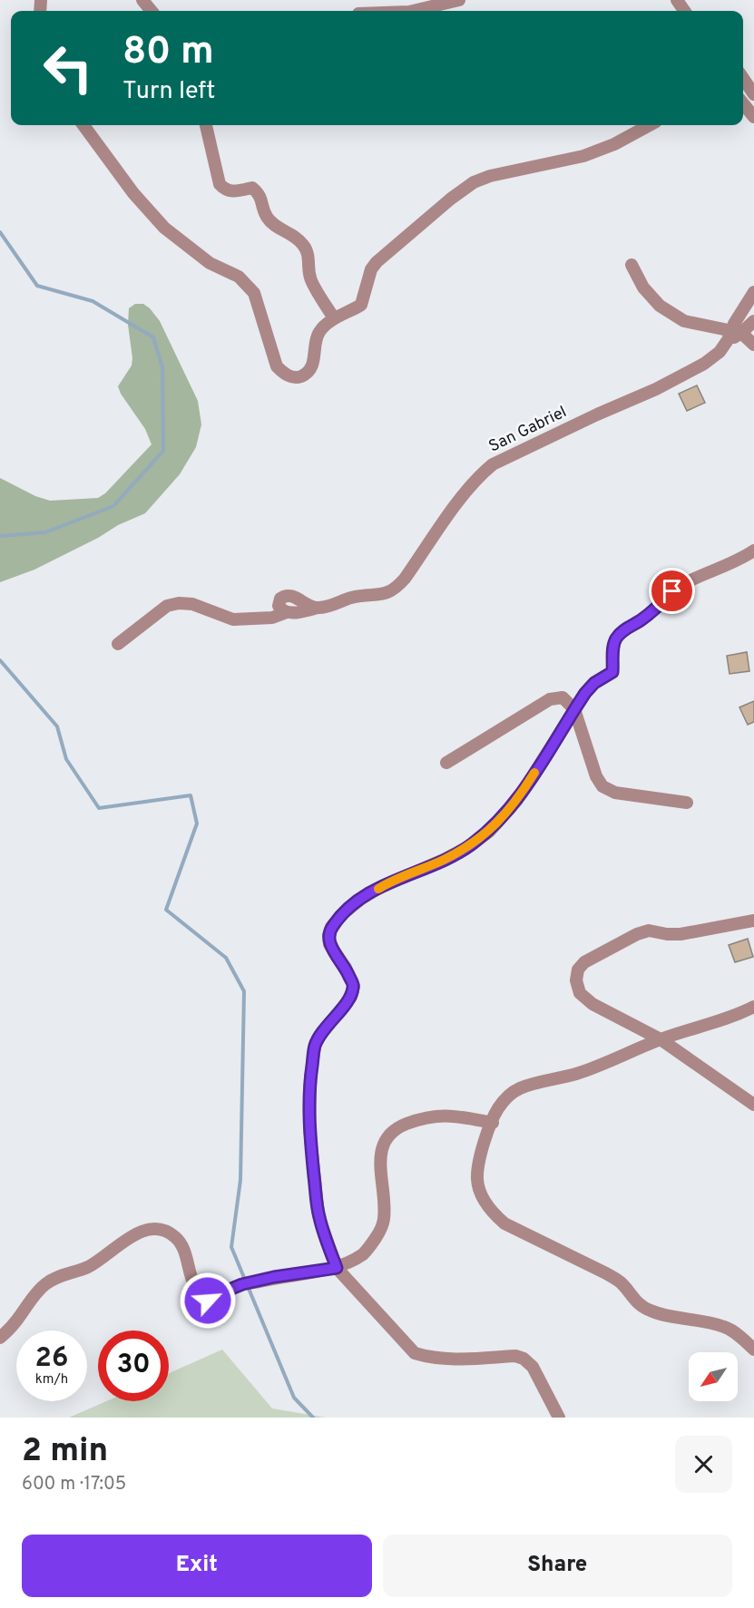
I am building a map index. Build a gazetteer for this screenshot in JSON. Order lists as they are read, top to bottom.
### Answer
{
  "streets": {
    "street": ["San Gabriel"]
  },
  "north": "bottom left",
  "page": {
    "turn": ["80 m", "Turn left"],
    "speed": "26 km/h",
    "limit": "30",
    "heading": ["2 min", "600 m · 17:05"],
    "buttons": ["Exit", "Share"]
  }
}
